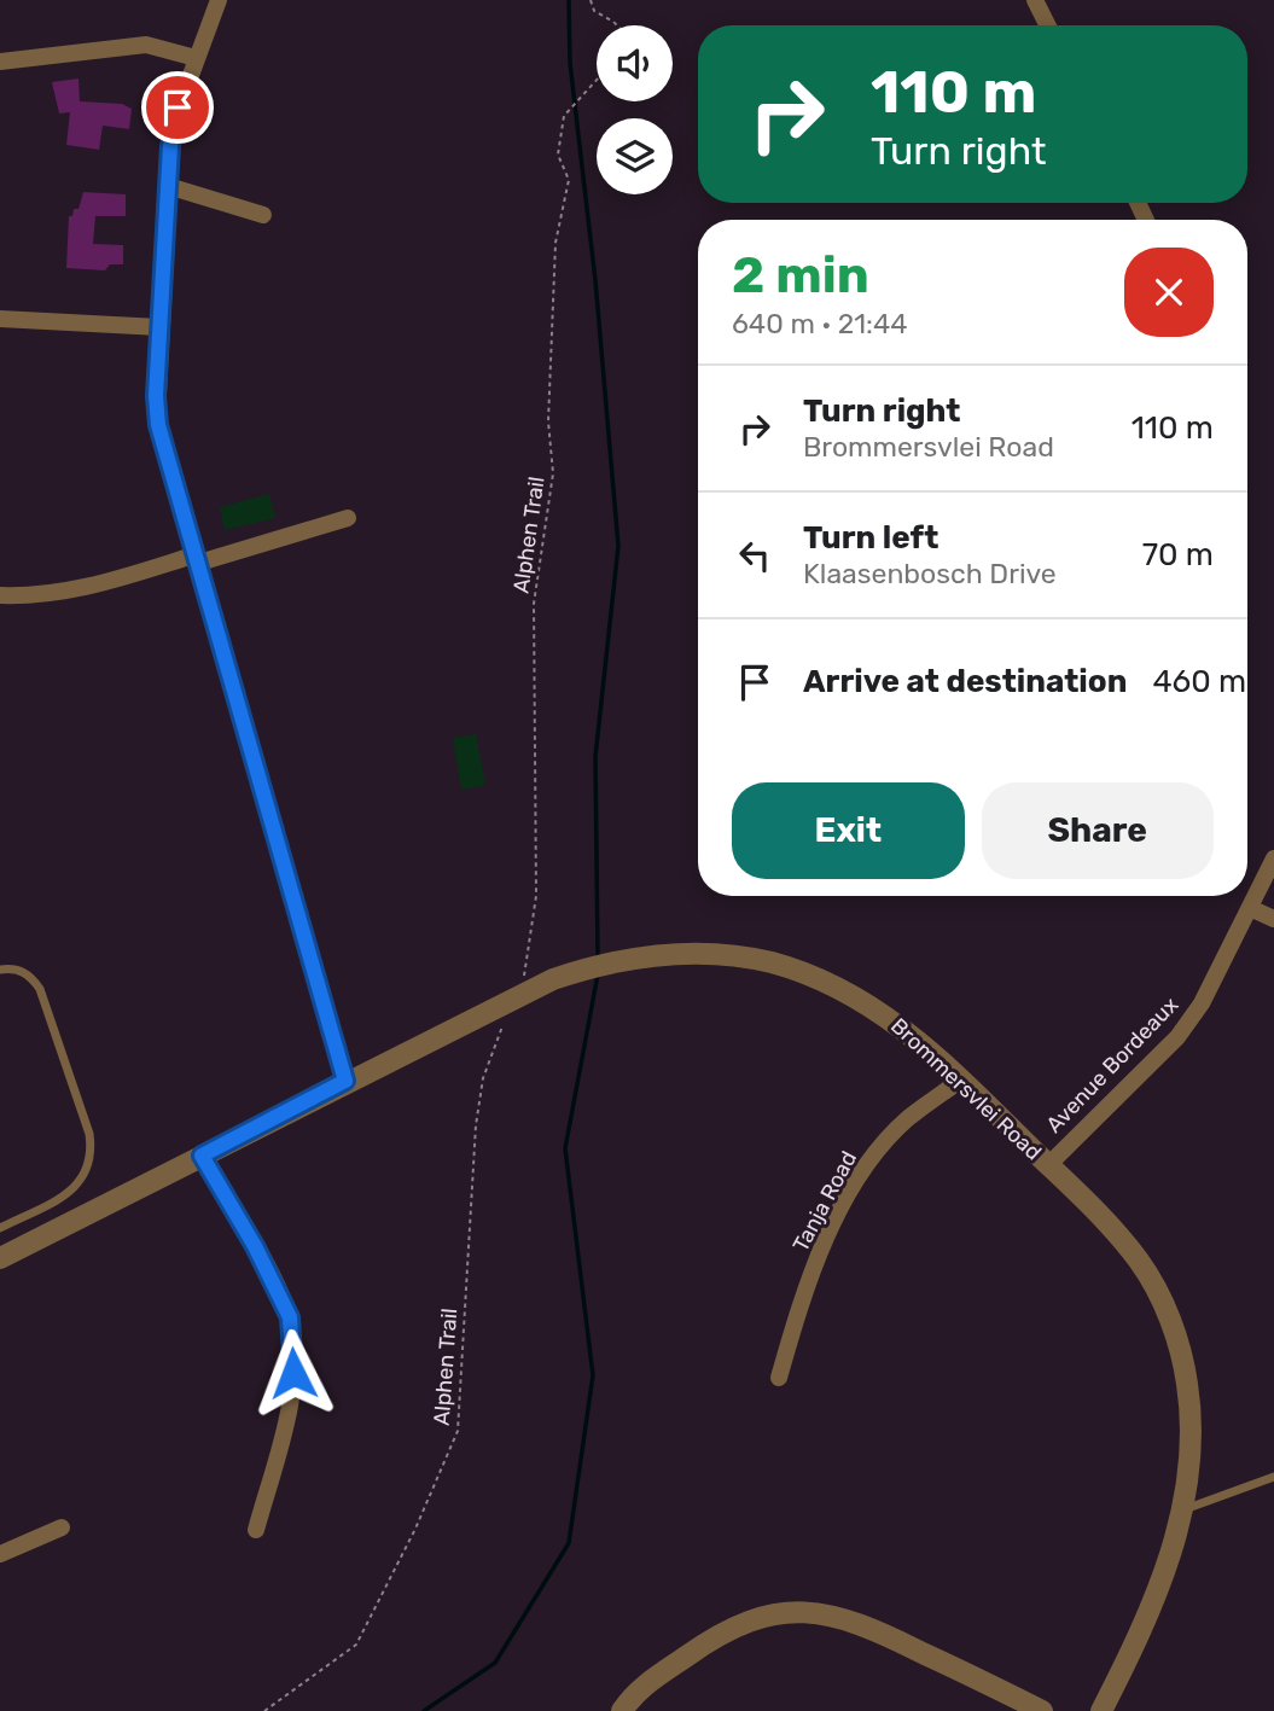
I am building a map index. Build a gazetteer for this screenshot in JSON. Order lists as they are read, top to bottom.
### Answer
{
  "streets": {
    "street": ["Avenue Bordeaux", "Brommersvlei Road", "Tanja Road"],
    "path": ["Alphen Trail"]
  },
  "crossings": [
    ["Avenue Bordeaux", "Brommersvlei Road"],
    ["Brommersvlei Road", "Tanja Road"]
  ],
  "page": {
    "turn": ["110 m", "Turn right"],
    "heading": ["2 min", "640 m · 21:44"],
    "list": [
      {
        "name": "Turn right",
        "note": "Brommersvlei Road",
        "value": "110 m"
      },
      {
        "name": "Turn left",
        "note": "Klaasenbosch Drive",
        "value": "70 m"
      },
      {
        "name": "Arrive at destination",
        "value": "460 m"
      }
    ],
    "buttons": ["Exit", "Share"]
  }
}
